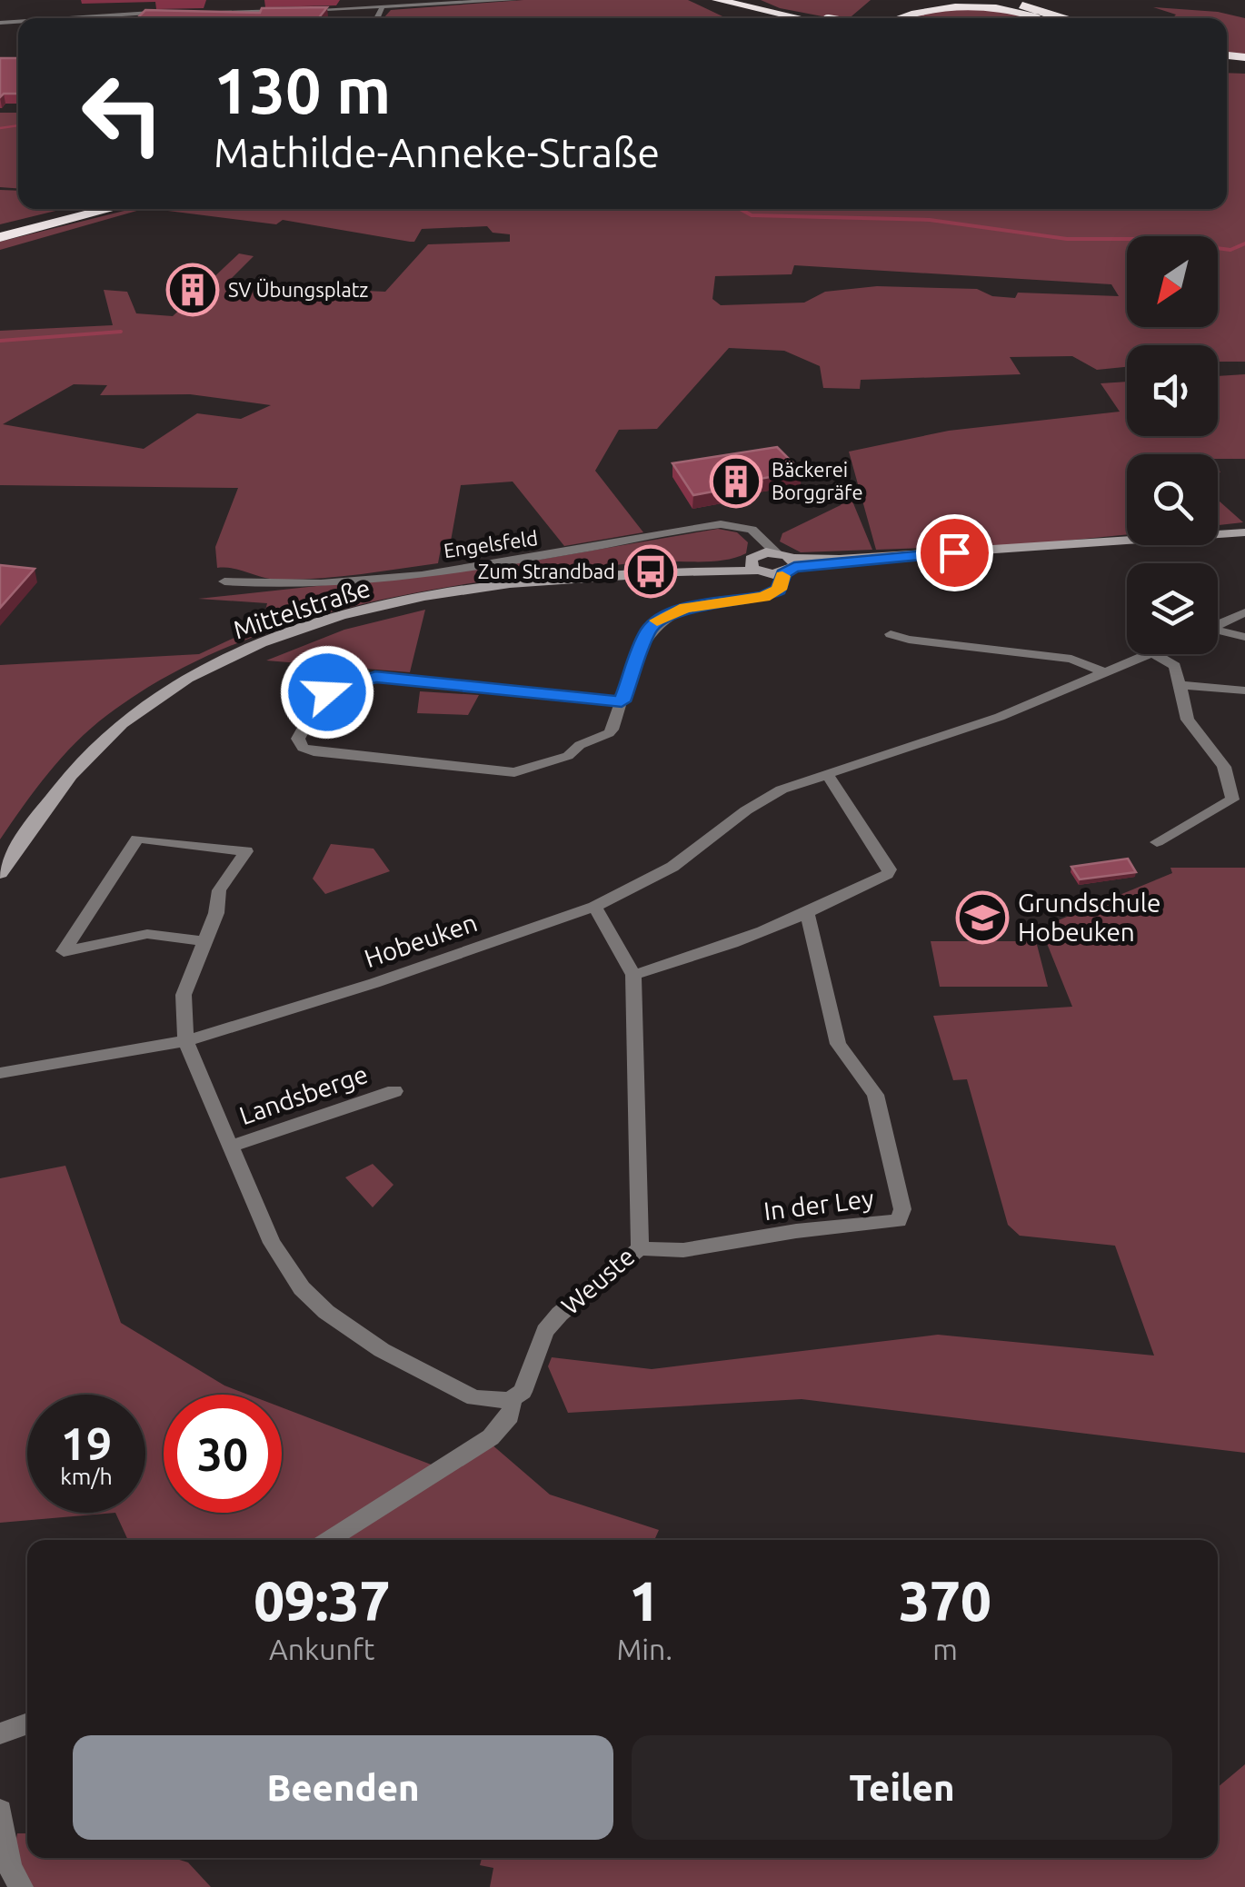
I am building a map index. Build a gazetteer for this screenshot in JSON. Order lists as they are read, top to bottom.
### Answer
{
  "streets": {
    "main road": ["Mittelstraße"],
    "street": [
      "Engelsfeld",
      "Hobeuken",
      "Landsberge",
      "In der Ley",
      "Weuste"
    ]
  },
  "crossings": [
    ["Hobeuken", "Landsberge"],
    ["Hobeuken", "Weuste"],
    ["Landsberge", "Weuste"],
    ["In der Ley", "Weuste"]
  ],
  "places": {
    "building": ["SV Übungsplatz", "Bäckerei Borggräfe"],
    "bus stop": ["Zum Strandbad"],
    "school or university": ["Grundschule Hobeuken"]
  },
  "north": "bottom left",
  "page": {
    "turn": ["130 m", "Mathilde-Anneke-Straße"],
    "speed": "19 km/h",
    "limit": "30",
    "eta": [
      "09:37",
      "Ankunft",
      "1",
      "Min.",
      "370",
      "m"
    ],
    "buttons": ["Beenden", "Teilen"]
  }
}
